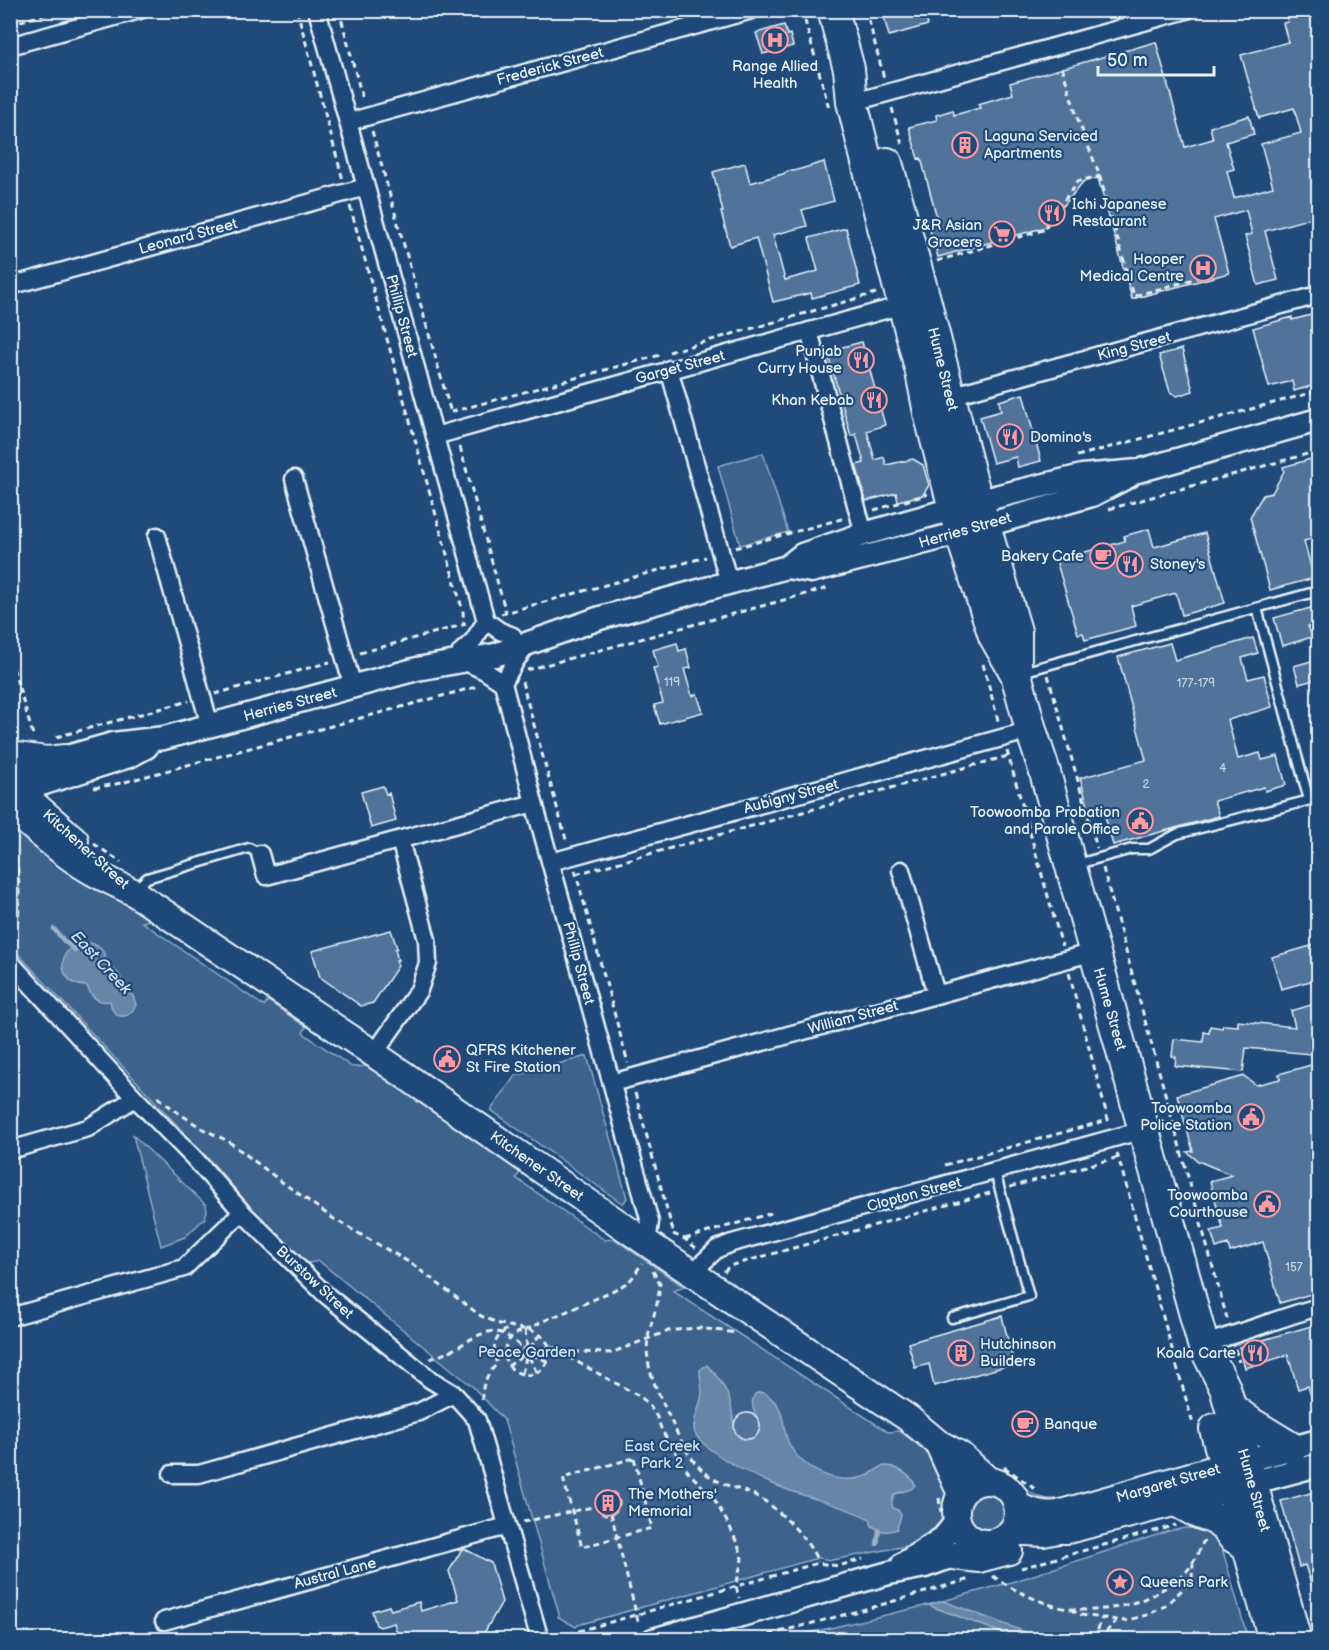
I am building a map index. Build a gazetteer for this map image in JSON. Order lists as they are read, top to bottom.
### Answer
{
  "streets": {
    "highway": ["Hume Street"],
    "main road": ["Herries Street", "Kitchener Street", "Margaret Street"],
    "street": [
      "Frederick Street",
      "Leonard Street",
      "Phillip Street",
      "King Street",
      "Garget Street",
      "Aubigny Street",
      "William Street",
      "Clopton Street",
      "Burstow Street",
      "Austral Lane"
    ]
  },
  "crossings": [
    ["Frederick Street", "Phillip Street"],
    ["Leonard Street", "Phillip Street"],
    ["Phillip Street", "Garget Street"],
    ["Phillip Street", "Aubigny Street"],
    ["Phillip Street", "Kitchener Street"],
    ["Phillip Street", "William Street"],
    ["King Street", "Hume Street"],
    ["Garget Street", "Hume Street"],
    ["Hume Street", "Herries Street"],
    ["Hume Street", "Aubigny Street"],
    ["Hume Street", "William Street"],
    ["Hume Street", "Clopton Street"],
    ["Hume Street", "Margaret Street"],
    ["Herries Street", "Kitchener Street"],
    ["Kitchener Street", "Clopton Street"],
    ["Kitchener Street", "Margaret Street"],
    ["Burstow Street", "Austral Lane"]
  ],
  "water": ["East Creek"],
  "parks": ["Peace Garden", "East Creek Park 2"],
  "places": {
    "hospital": ["Range Allied Health", "Hooper Medical Centre"],
    "building": ["Laguna Serviced Apartments", "Hutchinson Builders", "The Mothers' Memorial"],
    "restaurant": [
      "Ichi Japanese Restaurant",
      "Punjab Curry House",
      "Khan Kebab",
      "Domino's",
      "Stoney's",
      "Koala Carte"
    ],
    "supermarket": ["J&R Asian Grocers"],
    "cafe": ["Bakery Cafe", "Banque"],
    "public building": [
      "Toowoomba Probation and Parole Office",
      "QFRS Kitchener St Fire Station",
      "Toowoomba Police Station",
      "Toowoomba Courthouse"
    ],
    "place": ["Queens Park"]
  },
  "house_numbers": [
    "119",
    "177-179",
    "4",
    "2",
    "157"
  ],
  "scale_bar": "50 m"
}
